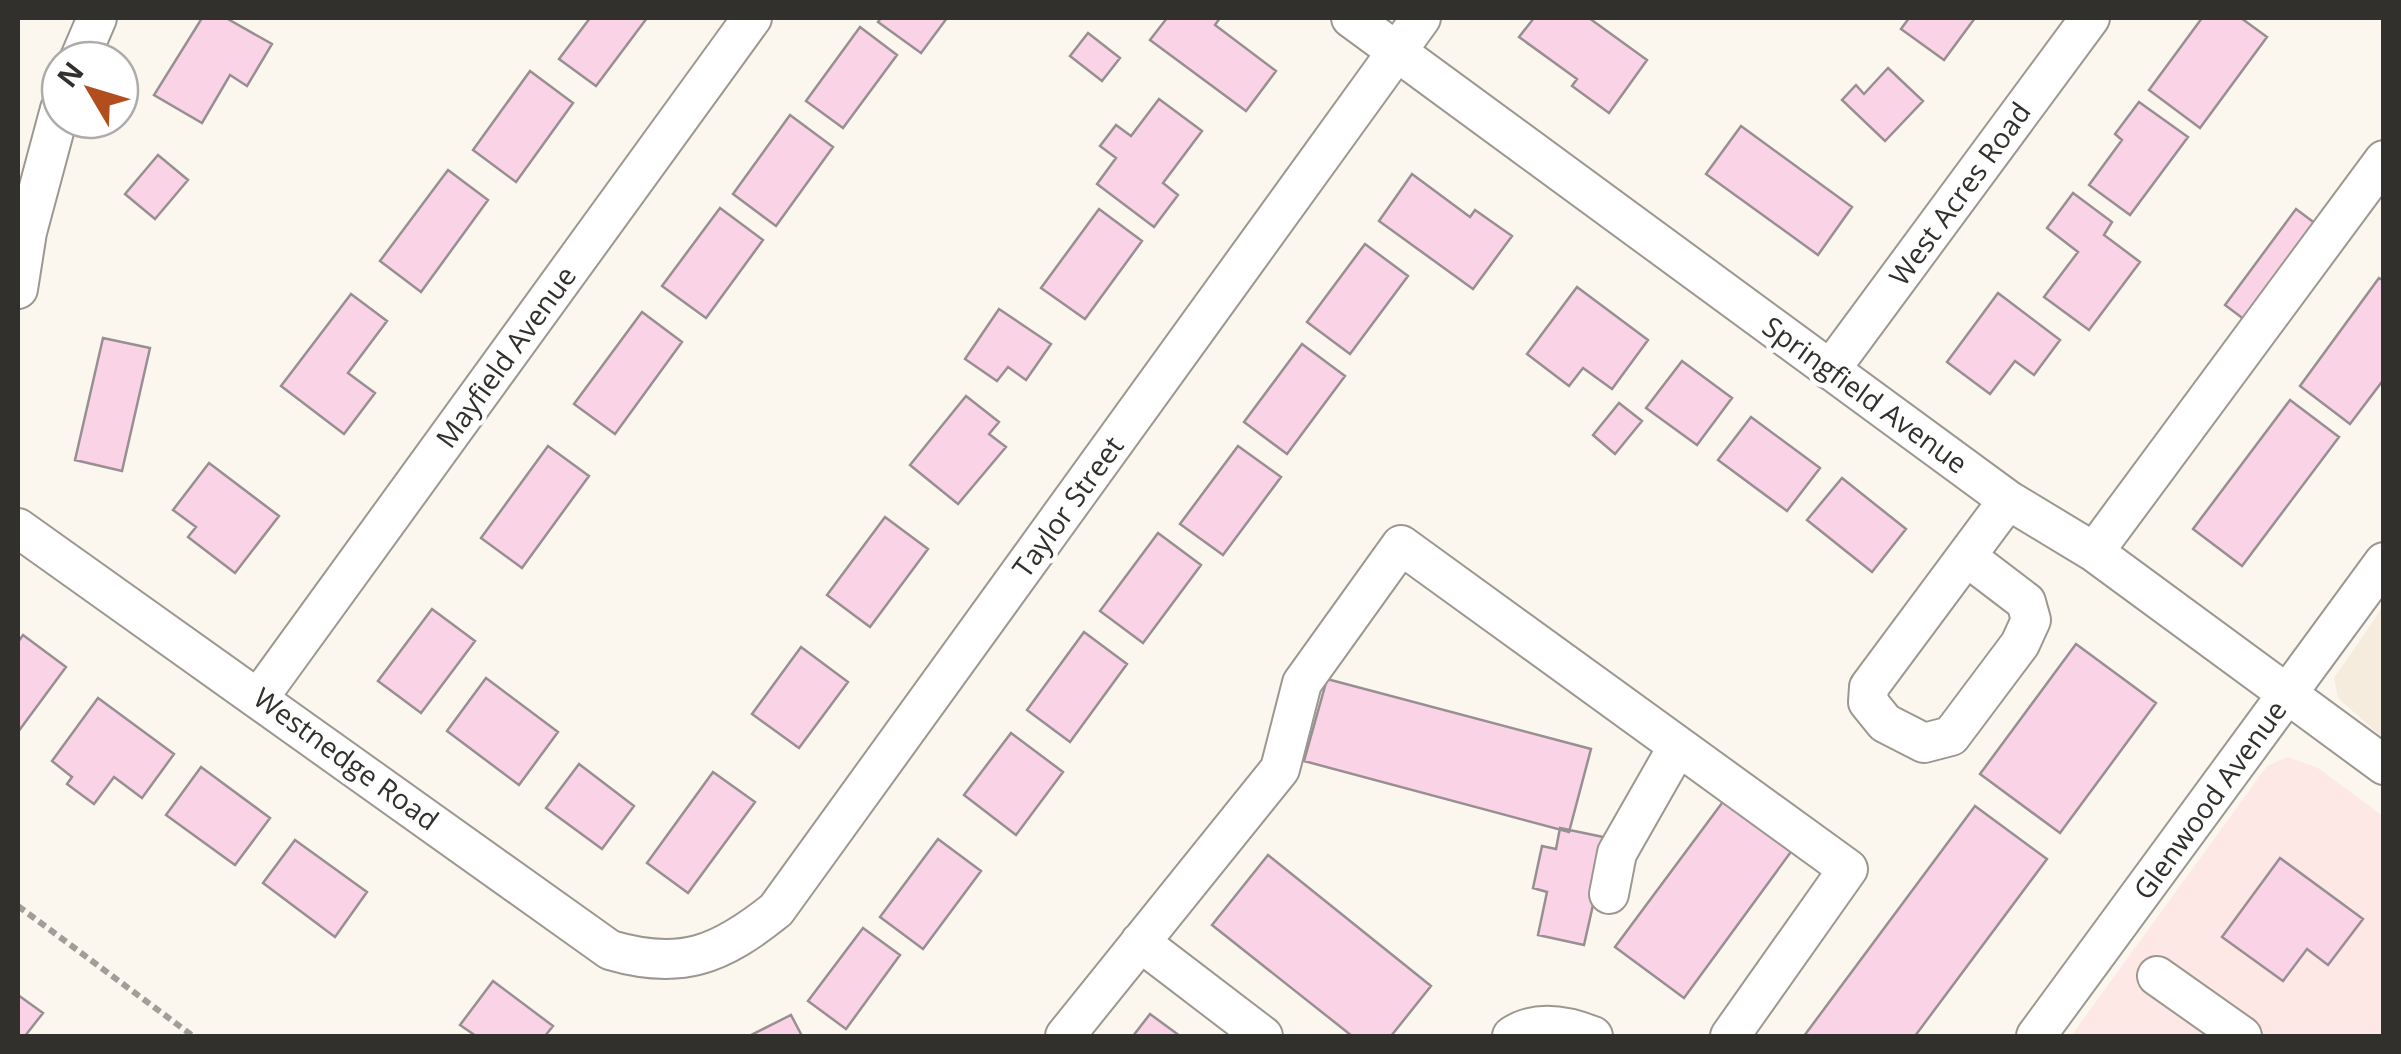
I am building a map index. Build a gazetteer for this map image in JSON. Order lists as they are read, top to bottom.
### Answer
{
  "streets": {
    "street": [
      "West Acres Road",
      "Mayfield Avenue",
      "Springfield Avenue",
      "Taylor Street",
      "Westnedge Road",
      "Glenwood Avenue"
    ]
  },
  "crossings": [
    ["West Acres Road", "Springfield Avenue"],
    ["Mayfield Avenue", "Westnedge Road"],
    ["Springfield Avenue", "Taylor Street"],
    ["Springfield Avenue", "Glenwood Avenue"],
    ["Taylor Street", "Westnedge Road"]
  ],
  "north": "top left"
}
